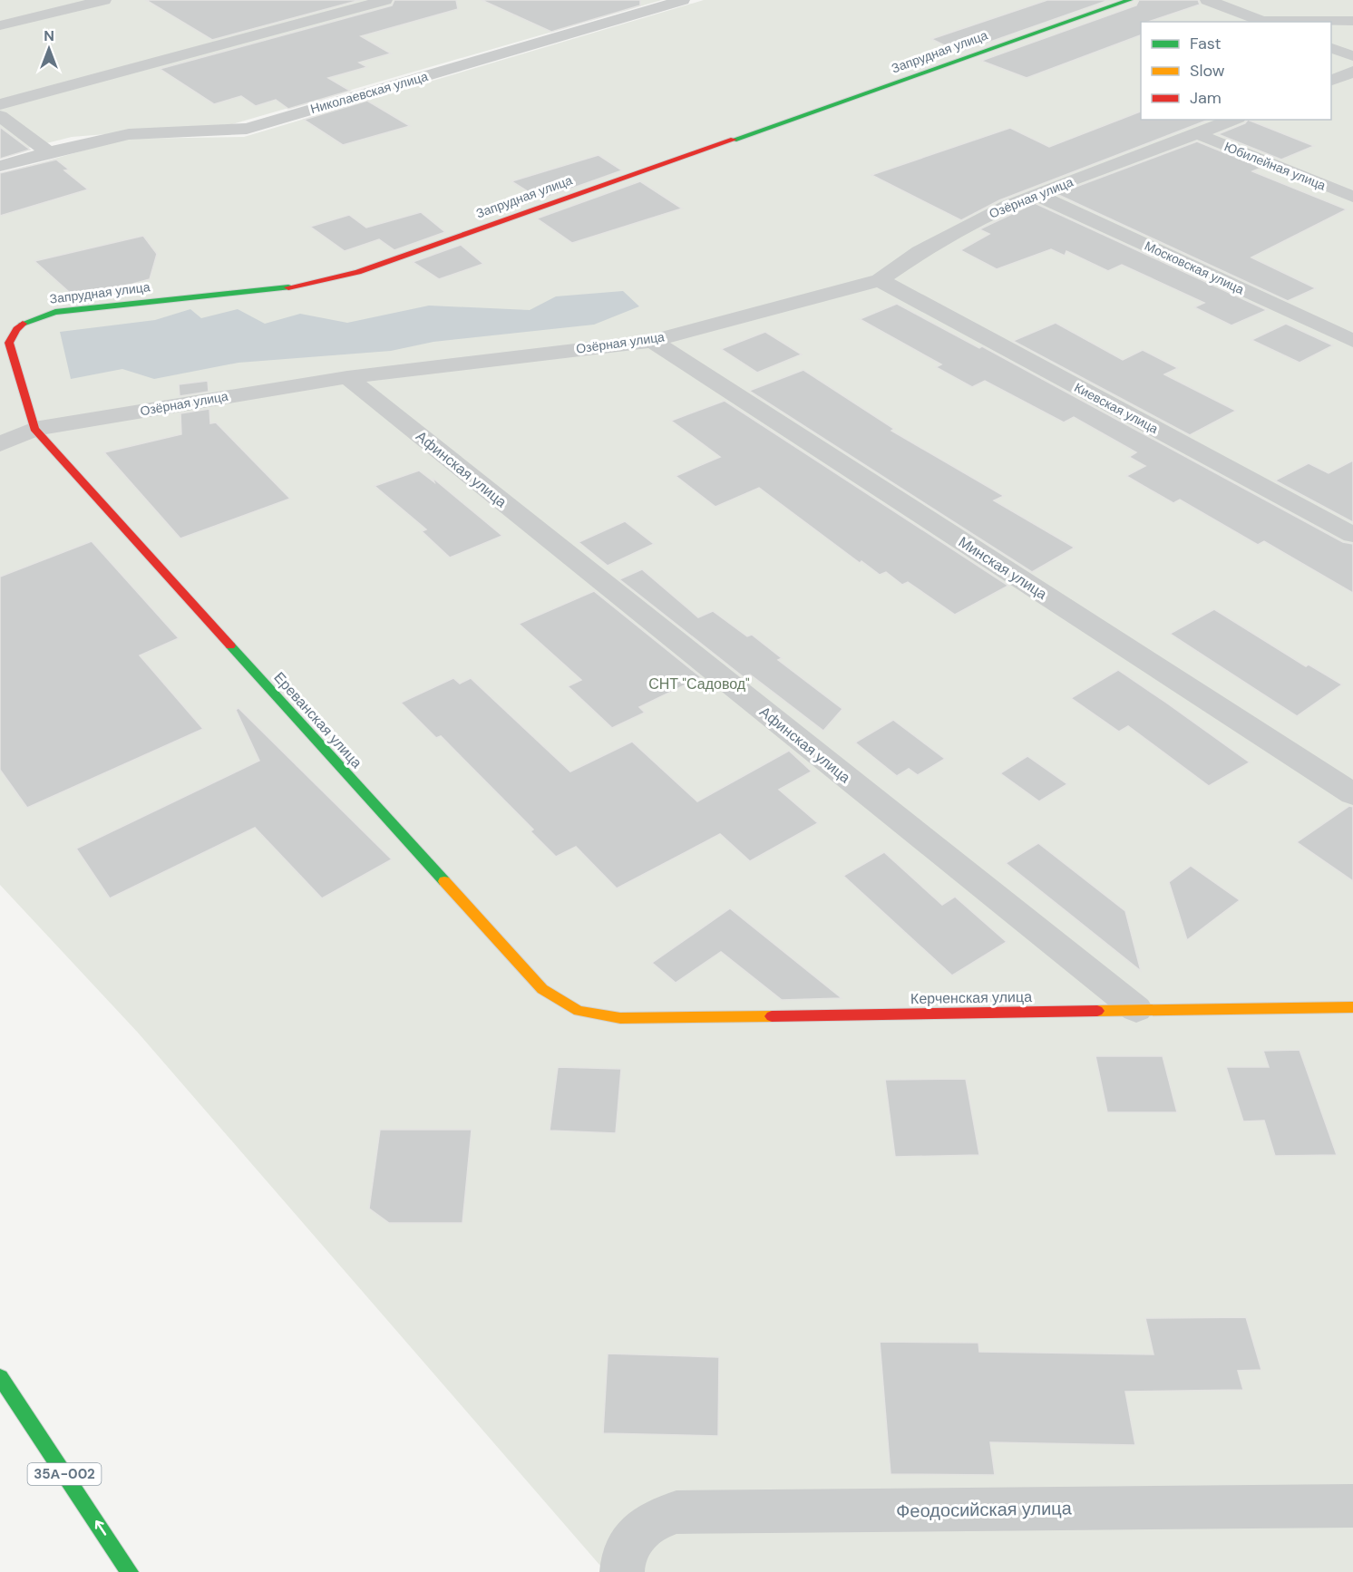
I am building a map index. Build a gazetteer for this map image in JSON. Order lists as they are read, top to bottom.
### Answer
{
  "streets": {
    "street": [
      "Запрудная улица",
      "Николаевская улица",
      "Юбилейная улица",
      "Озёрная улица",
      "Московская улица",
      "Киевская улица",
      "Афинская улица",
      "Минская улица",
      "Ереванская улица",
      "Керченская улица",
      "35А-002",
      "Феодосийская улица"
    ]
  },
  "crossings": [
    ["Запрудная улица", "Озёрная улица"],
    ["Запрудная улица", "Ереванская улица"],
    ["Юбилейная улица", "Озёрная улица"],
    ["Озёрная улица", "Московская улица"],
    ["Озёрная улица", "Киевская улица"],
    ["Озёрная улица", "Афинская улица"],
    ["Озёрная улица", "Минская улица"],
    ["Озёрная улица", "Ереванская улица"],
    ["Афинская улица", "Керченская улица"],
    ["Ереванская улица", "Керченская улица"]
  ],
  "parks": ["СНТ \"Садовод\""],
  "legend": ["Fast", "Slow", "Jam"],
  "north": "top"
}
